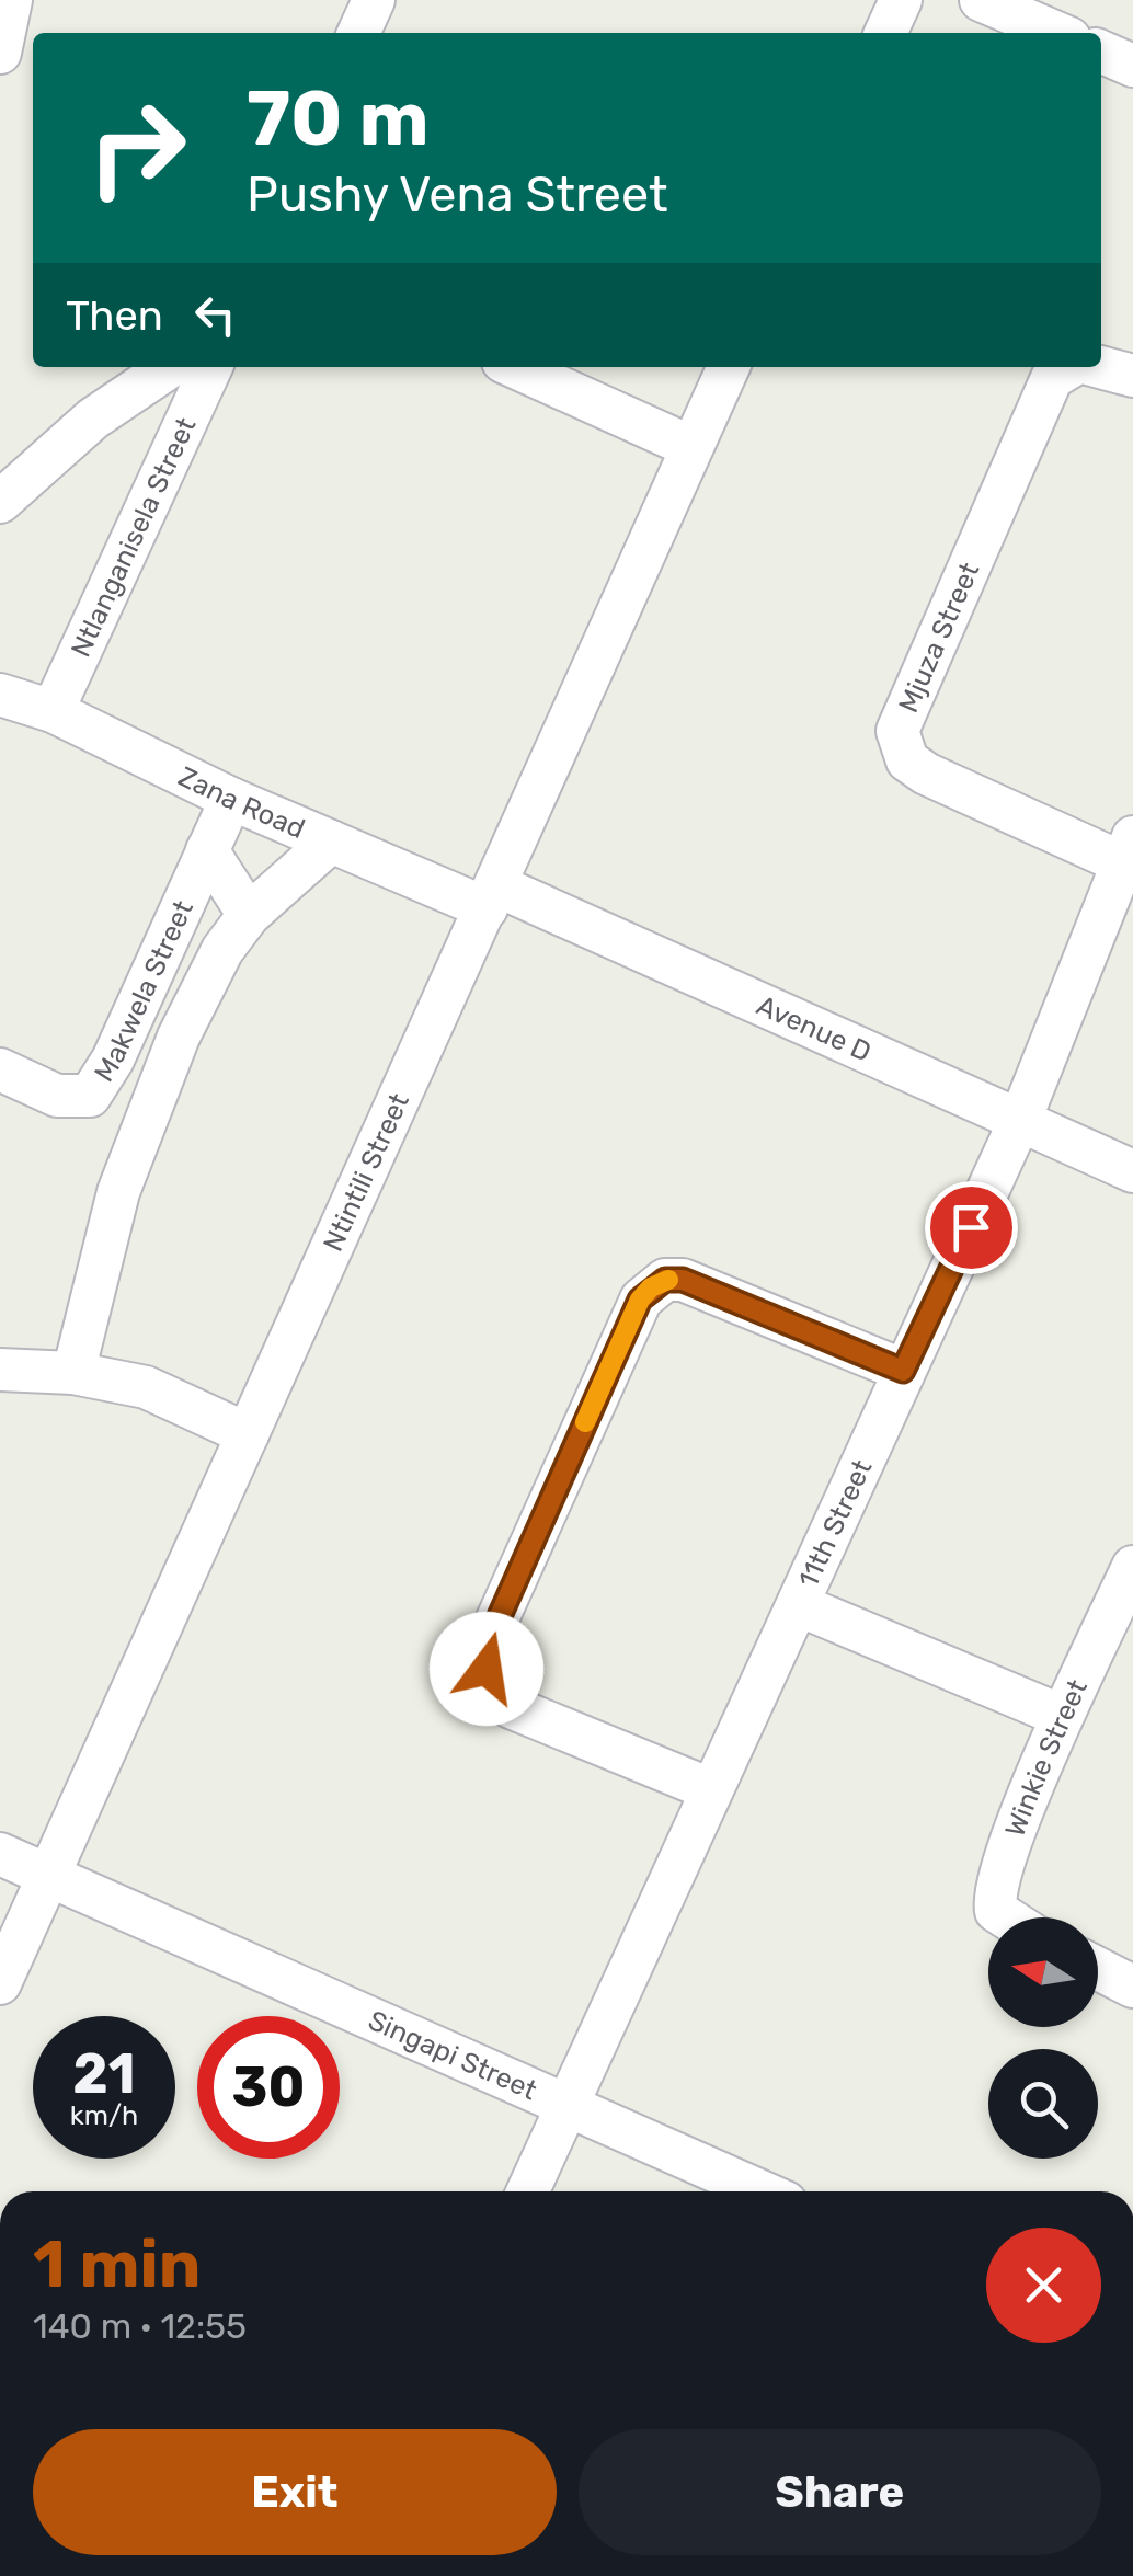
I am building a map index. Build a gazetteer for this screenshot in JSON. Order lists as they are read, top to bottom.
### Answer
{
  "streets": {
    "street": [
      "Ntlanganisela Street",
      "Mjuza Street",
      "Zana Road",
      "Makwela Street",
      "Avenue D",
      "Ntintili Street",
      "11th Street",
      "Winkie Street",
      "Singapi Street"
    ]
  },
  "crossings": [
    ["Ntlanganisela Street", "Zana Road"],
    ["Mjuza Street", "11th Street"],
    ["Zana Road", "Makwela Street"],
    ["Zana Road", "Avenue D"],
    ["Zana Road", "Ntintili Street"],
    ["Avenue D", "Ntintili Street"],
    ["Avenue D", "11th Street"],
    ["Ntintili Street", "Singapi Street"],
    ["11th Street", "Singapi Street"]
  ],
  "north": "left",
  "page": {
    "turn": ["70 m", "Pushy Vena Street"],
    "then": "Then",
    "speed": "21 km/h",
    "limit": "30",
    "heading": ["1 min", "140 m · 12:55"],
    "buttons": ["Exit", "Share"]
  }
}
